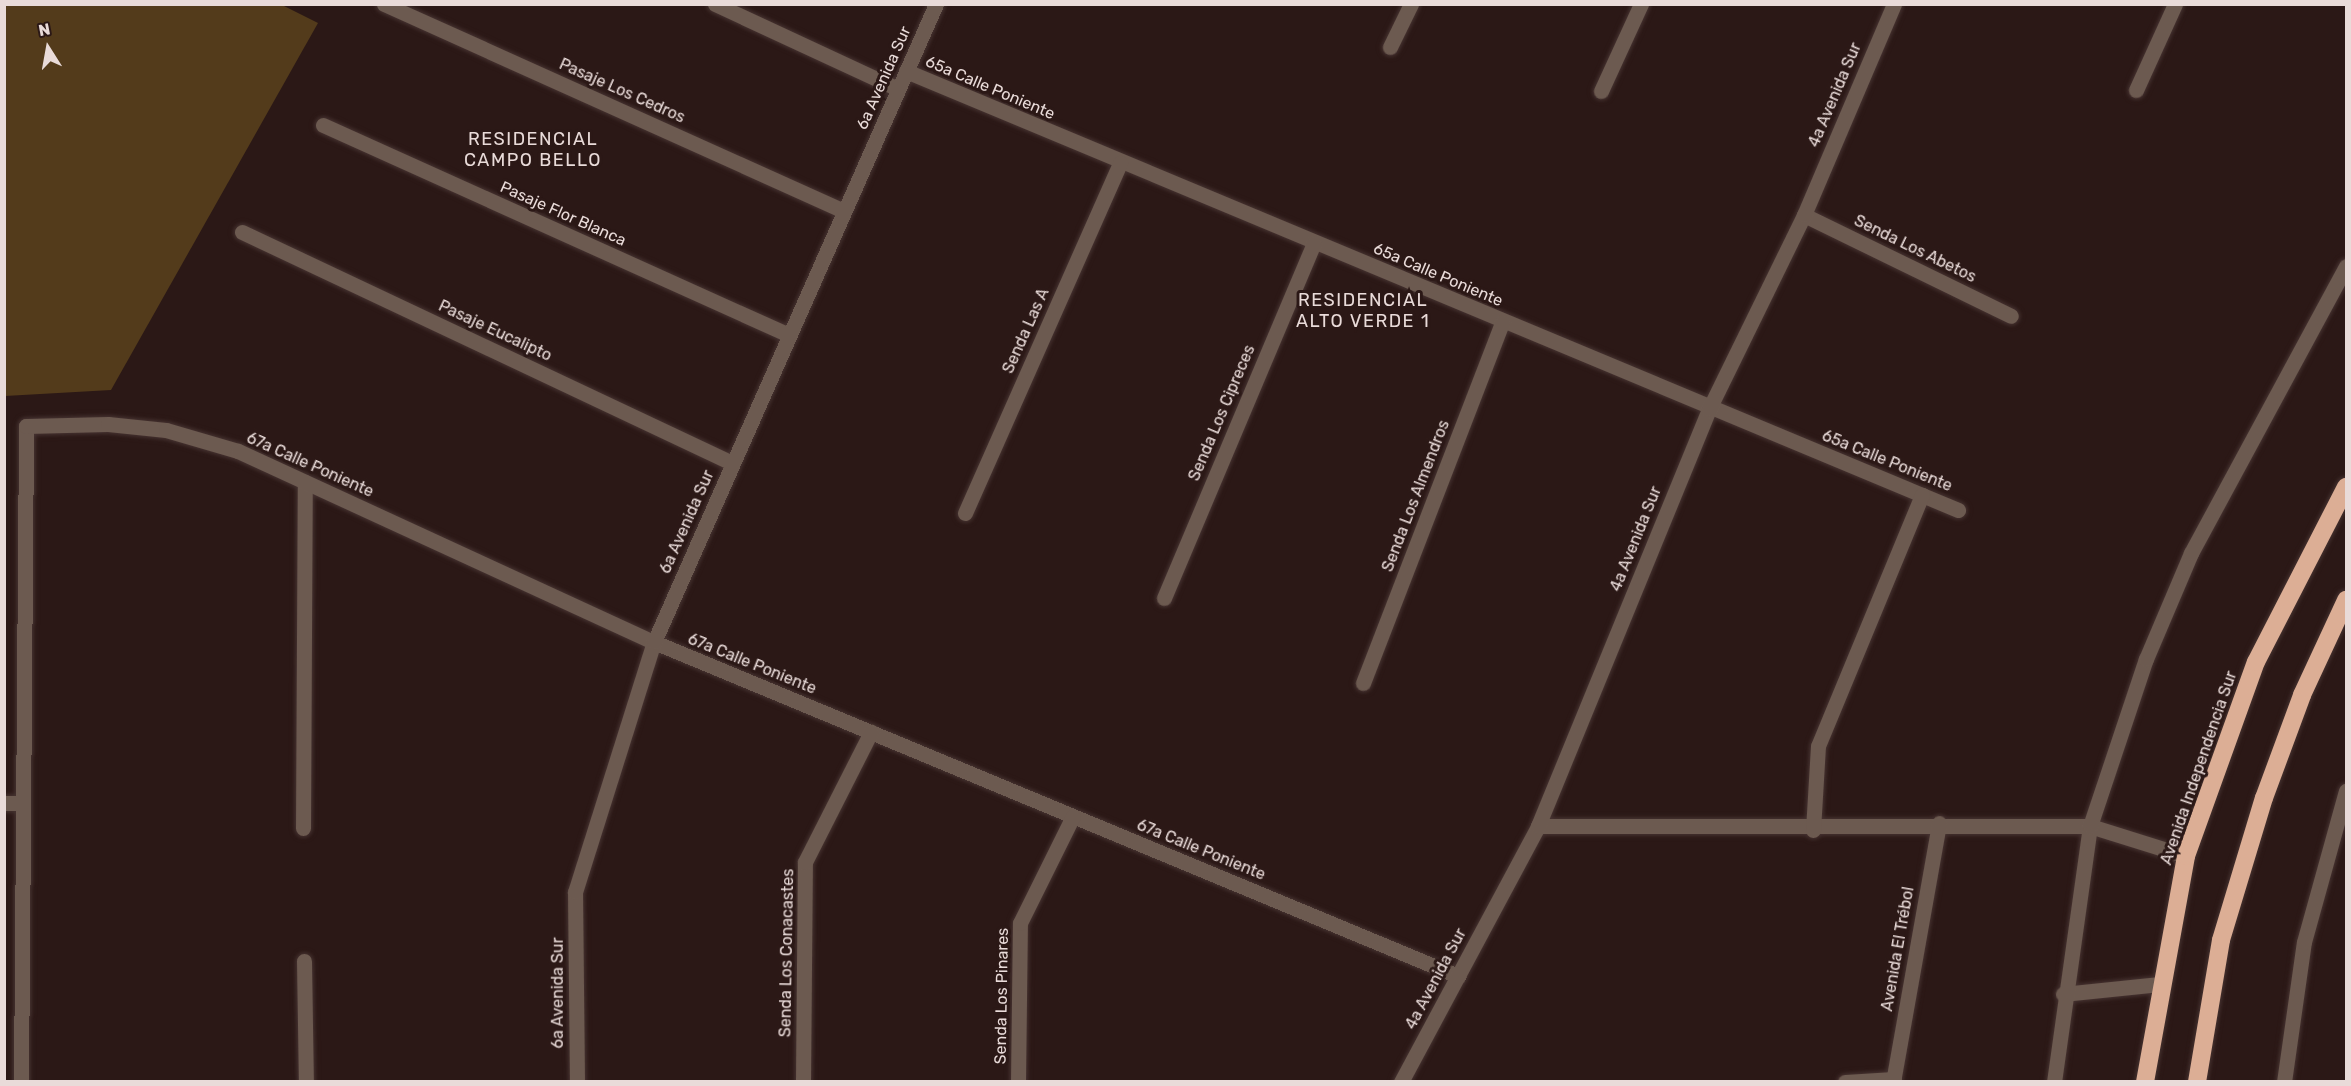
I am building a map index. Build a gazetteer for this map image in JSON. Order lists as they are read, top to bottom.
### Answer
{
  "streets": {
    "highway": ["Avenida Independencia Sur"],
    "street": [
      "6a Avenida Sur",
      "65a Calle Poniente",
      "Pasaje Los Cedros",
      "4a Avenida Sur",
      "Pasaje Flor Blanca",
      "Senda Los Abetos",
      "Pasaje Eucalipto",
      "Senda Las A",
      "Senda Los Cipreces",
      "67a Calle Poniente",
      "Senda Los Almendros",
      "Avenida El Trébol",
      "Senda Los Conacastes",
      "Senda Los Pinares"
    ]
  },
  "crossings": [
    ["6a Avenida Sur", "65a Calle Poniente"],
    ["6a Avenida Sur", "Pasaje Los Cedros"],
    ["6a Avenida Sur", "Pasaje Flor Blanca"],
    ["6a Avenida Sur", "Pasaje Eucalipto"],
    ["6a Avenida Sur", "67a Calle Poniente"],
    ["65a Calle Poniente", "4a Avenida Sur"],
    ["65a Calle Poniente", "Senda Las A"],
    ["65a Calle Poniente", "Senda Los Cipreces"],
    ["65a Calle Poniente", "Senda Los Almendros"],
    ["4a Avenida Sur", "Senda Los Abetos"],
    ["4a Avenida Sur", "67a Calle Poniente"],
    ["67a Calle Poniente", "Senda Los Conacastes"],
    ["67a Calle Poniente", "Senda Los Pinares"]
  ],
  "districts": ["RESIDENCIAL CAMPO BELLO", "RESIDENCIAL ALTO VERDE 1"],
  "north": "top"
}
